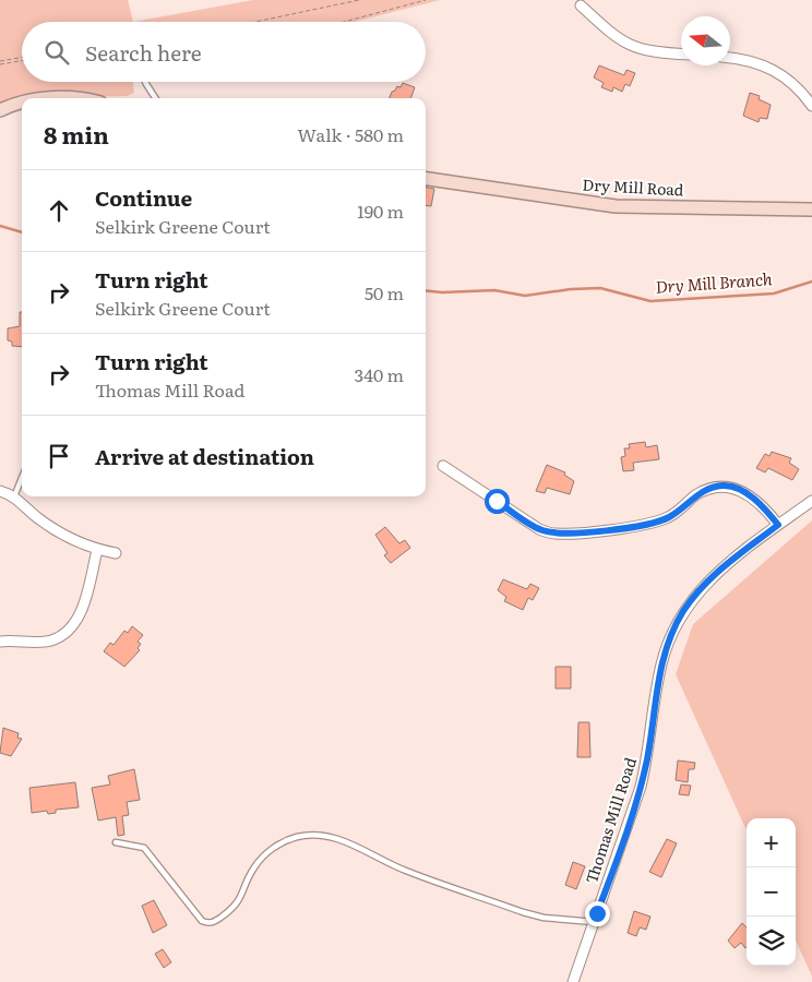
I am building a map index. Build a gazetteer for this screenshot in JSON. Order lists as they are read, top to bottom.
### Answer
{
  "streets": {
    "street": ["Dry Mill Road", "Thomas Mill Road"]
  },
  "water": ["Dry Mill Branch"],
  "north": "left",
  "page": {
    "search": "Search here",
    "heading": ["8 min", "Walk · 580 m"],
    "list": [
      ["Continue", "Selkirk Greene Court", "190 m"],
      ["Turn right", "Selkirk Greene Court", "50 m"],
      ["Turn right", "Thomas Mill Road", "340 m"],
      "Arrive at destination"
    ],
    "map_buttons": ["+", "−"]
  }
}
